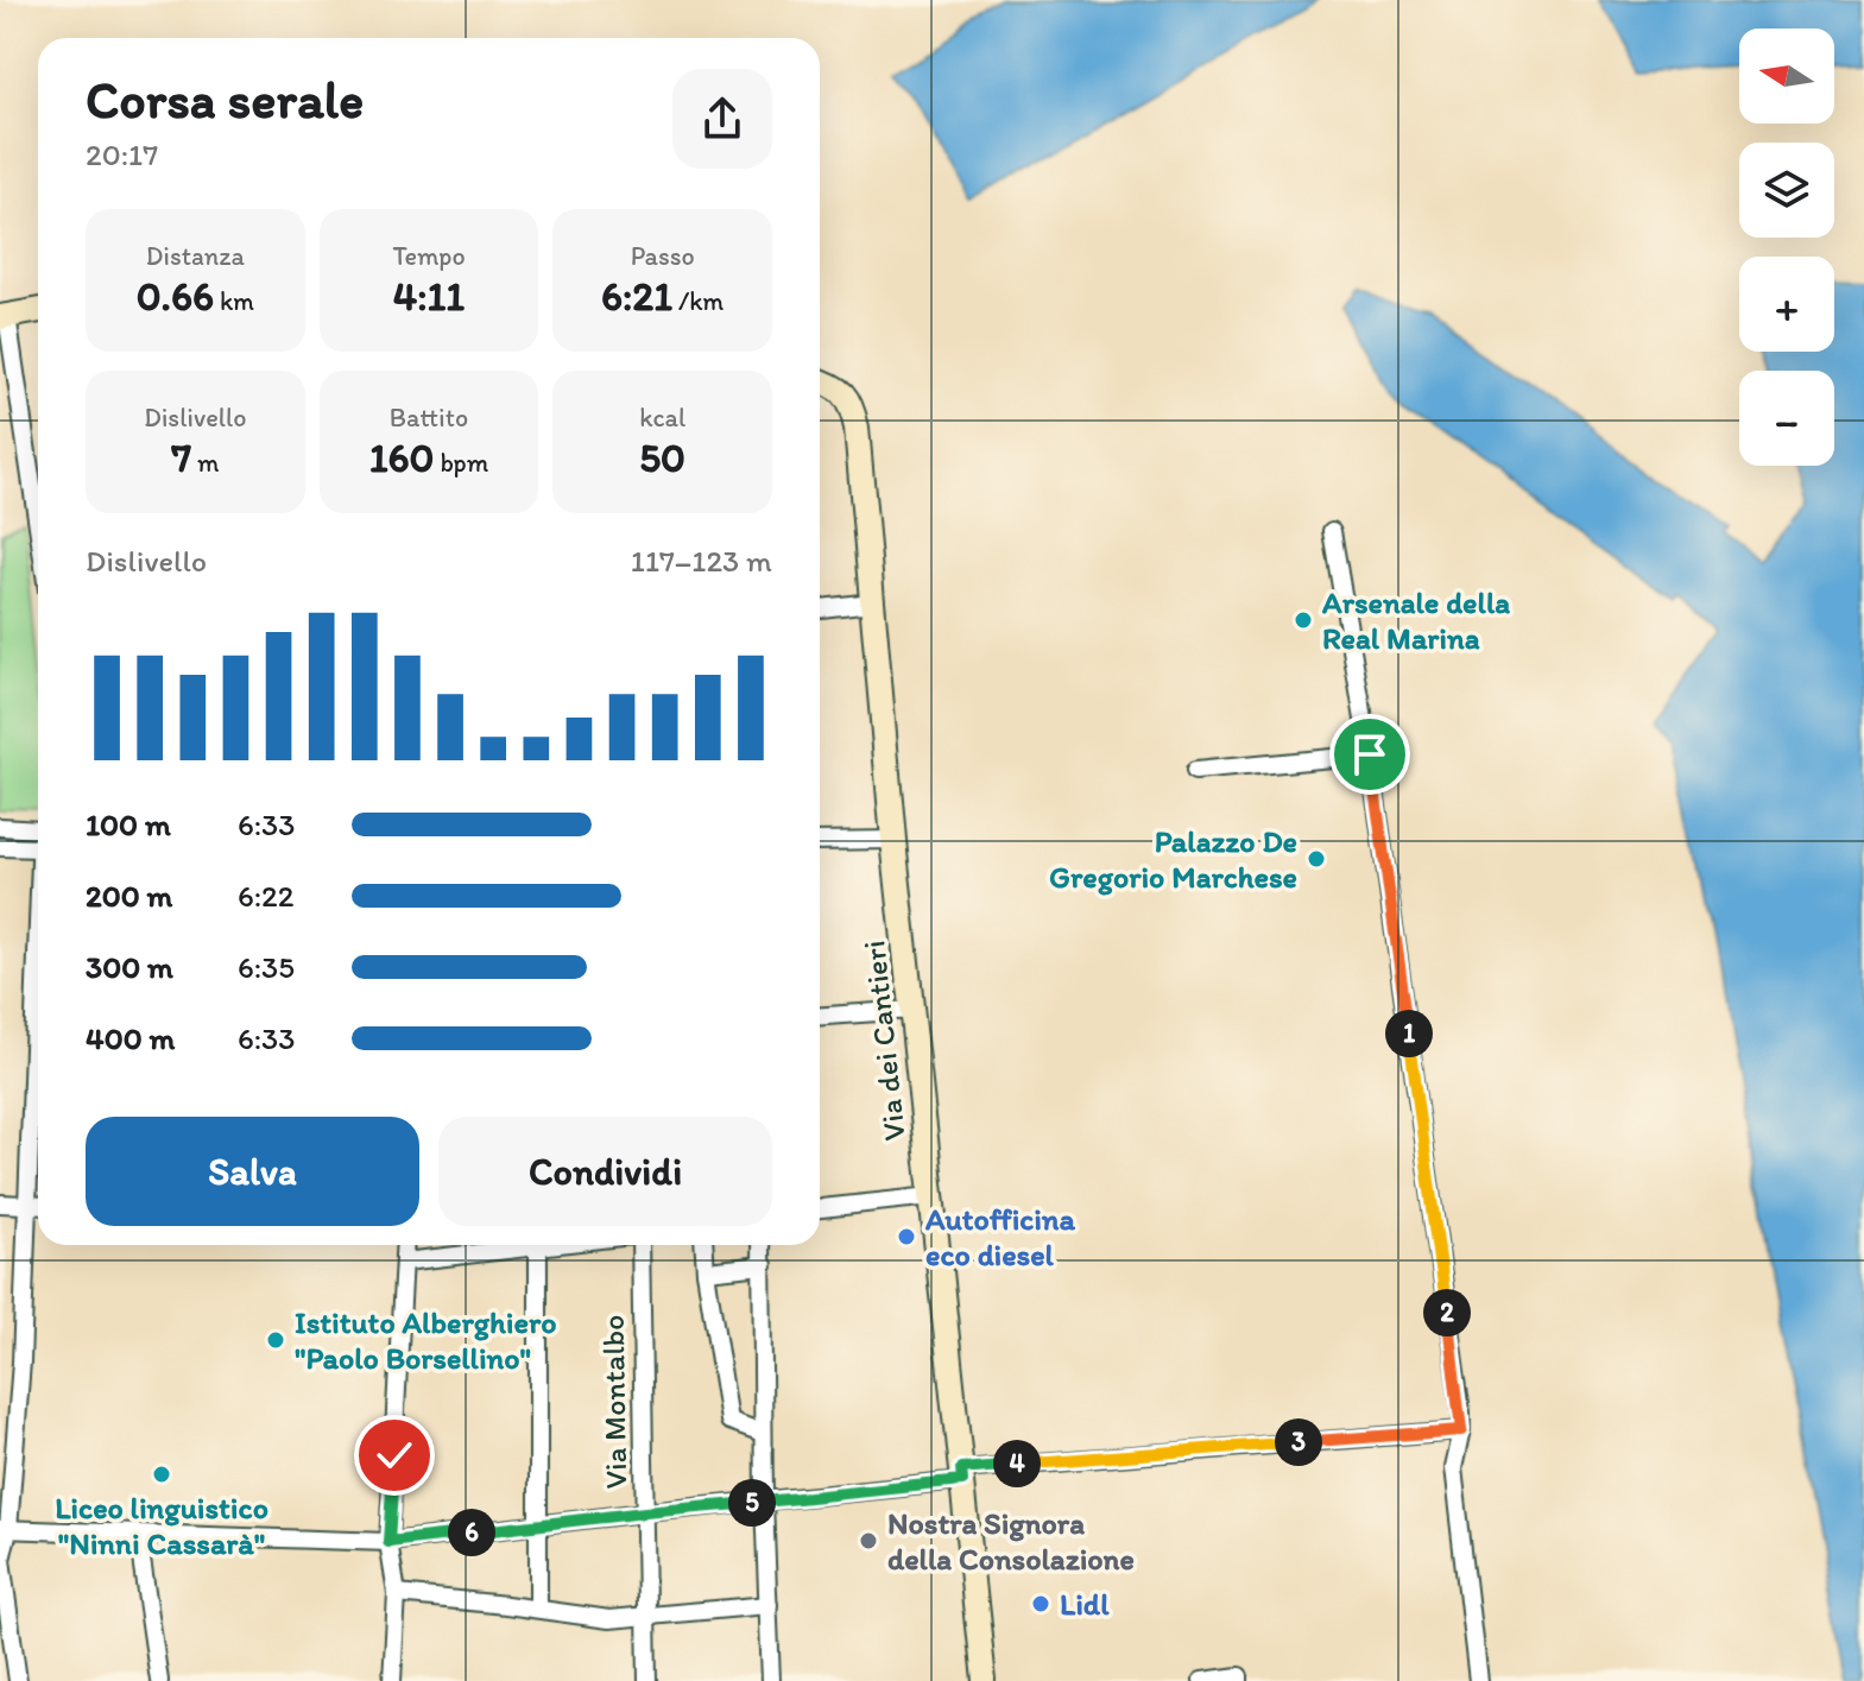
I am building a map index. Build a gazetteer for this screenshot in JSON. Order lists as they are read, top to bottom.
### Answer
{
  "streets": {
    "main road": ["Via dei Cantieri"],
    "street": ["Via Montalbo"]
  },
  "places": [
    "Arsenale della Real Marina",
    "Palazzo De Gregorio Marchese",
    "Autofficina eco diesel",
    "Istituto Alberghiero \"Paolo Borsellino\"",
    "Liceo linguistico \"Ninni Cassarà\"",
    "Nostra Signora della Consolazione",
    "Lidl"
  ],
  "north": "left",
  "page": {
    "map_buttons": ["+", "−"],
    "heading": ["Corsa serale", "20:17"],
    "stats": [
      ["Distanza", "0.66 km"],
      ["Tempo", "4:11"],
      ["Passo", "6:21 /km"],
      ["Dislivello", "7 m"],
      ["Battito", "160 bpm"],
      ["kcal", "50"]
    ],
    "chart": ["Dislivello", "117–123 m"],
    "list": [
      {
        "name": "100 m",
        "note": "6:33"
      },
      {
        "name": "200 m",
        "note": "6:22"
      },
      {
        "name": "300 m",
        "note": "6:35"
      },
      {
        "name": "400 m",
        "note": "6:33"
      }
    ],
    "pins": [
      "1",
      "2",
      "3",
      "4",
      "5",
      "6"
    ],
    "buttons": ["Salva", "Condividi"]
  }
}
